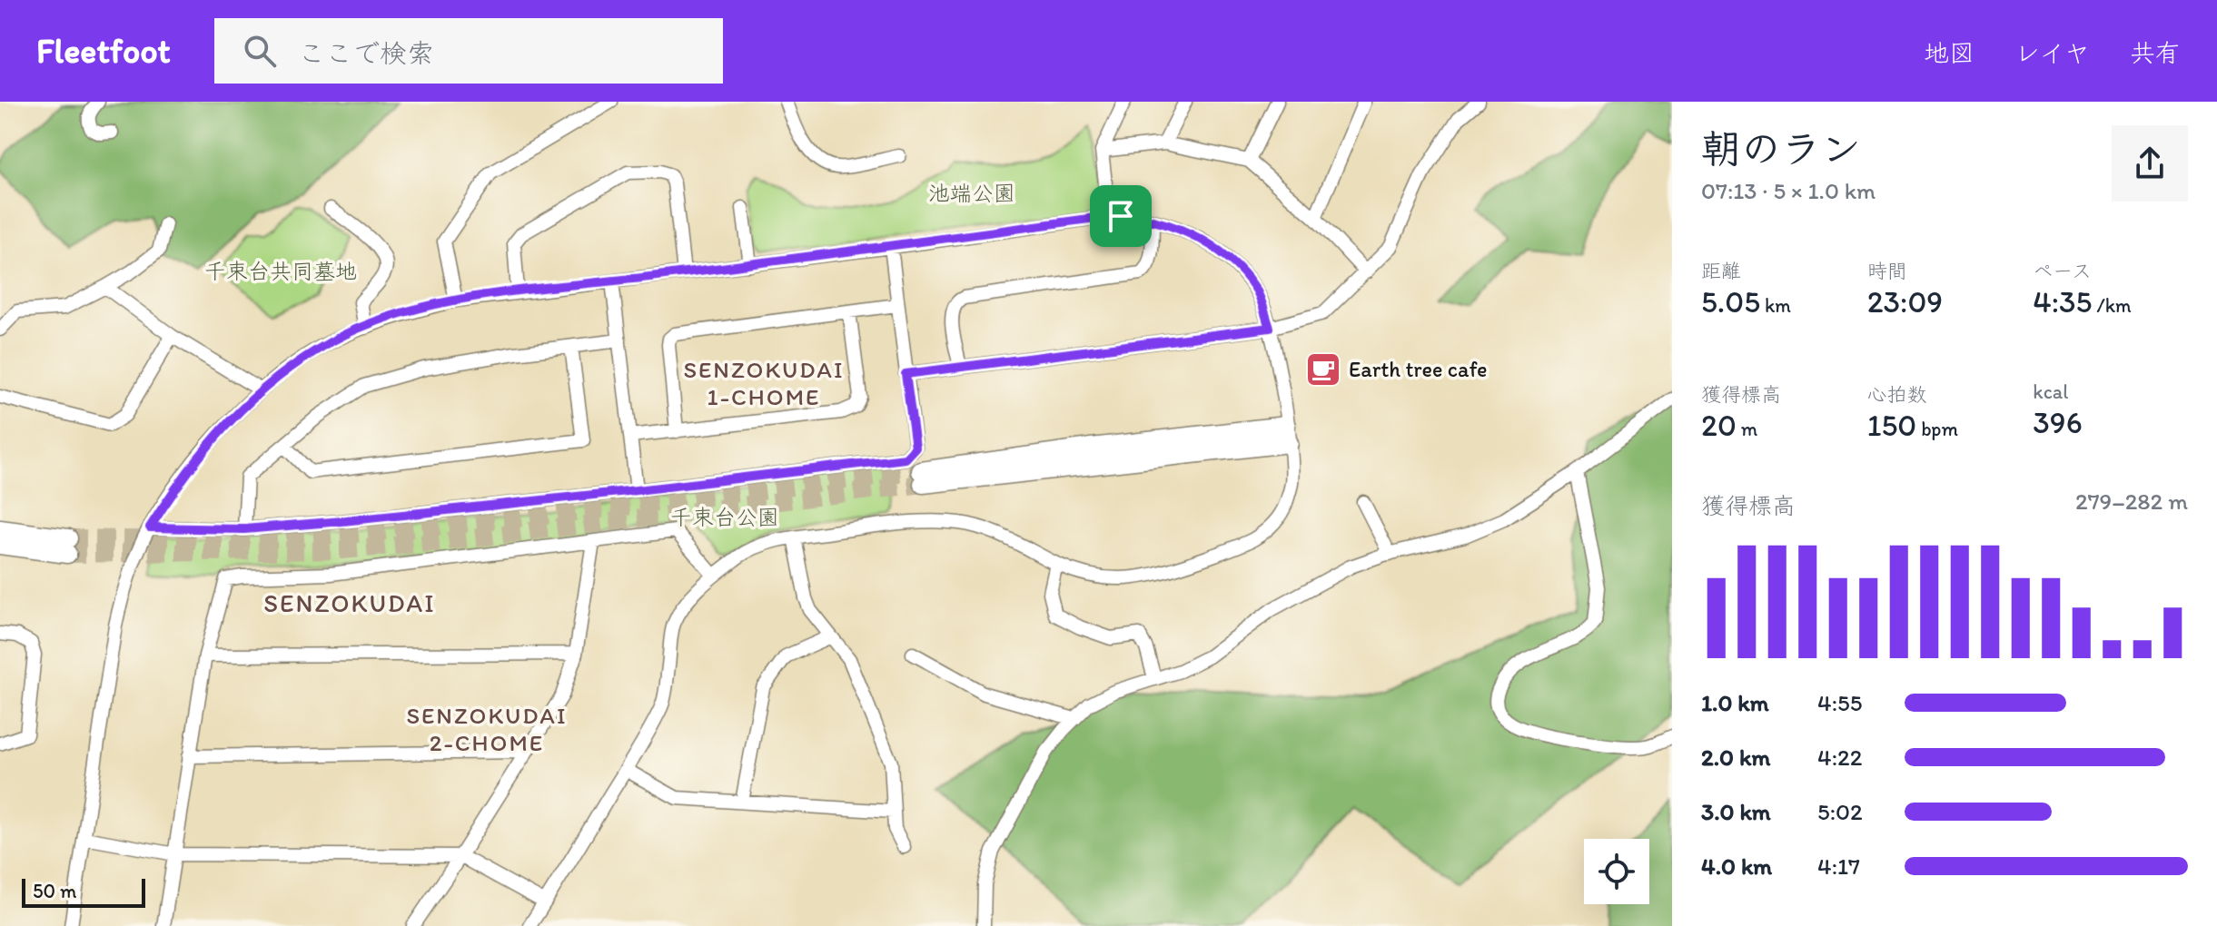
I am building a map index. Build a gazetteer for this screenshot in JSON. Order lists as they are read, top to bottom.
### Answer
{
  "districts": ["SENZOKUDAI 1-CHOME", "SENZOKUDAI", "SENZOKUDAI 2-CHOME"],
  "parks": ["池端公園", "千束台共同墓地", "千束台公園"],
  "places": {
    "cafe": ["Earth tree cafe"]
  },
  "scale_bar": "50 m",
  "page": {
    "header": "Fleetfoot",
    "search": "ここで検索",
    "nav": ["地図", "レイヤ", "共有"],
    "heading": ["朝のラン", "07:13 · 5 × 1.0 km"],
    "stats": [
      ["距離", "5.05 km"],
      ["時間", "23:09"],
      ["ペース", "4:35 /km"],
      ["獲得標高", "20 m"],
      ["心拍数", "150 bpm"],
      ["kcal", "396"]
    ],
    "chart": ["獲得標高", "279–282 m"],
    "list": [
      {
        "name": "1.0 km",
        "note": "4:55"
      },
      {
        "name": "2.0 km",
        "note": "4:22"
      },
      {
        "name": "3.0 km",
        "note": "5:02"
      },
      {
        "name": "4.0 km",
        "note": "4:17"
      }
    ],
    "scale": "50 m"
  }
}
